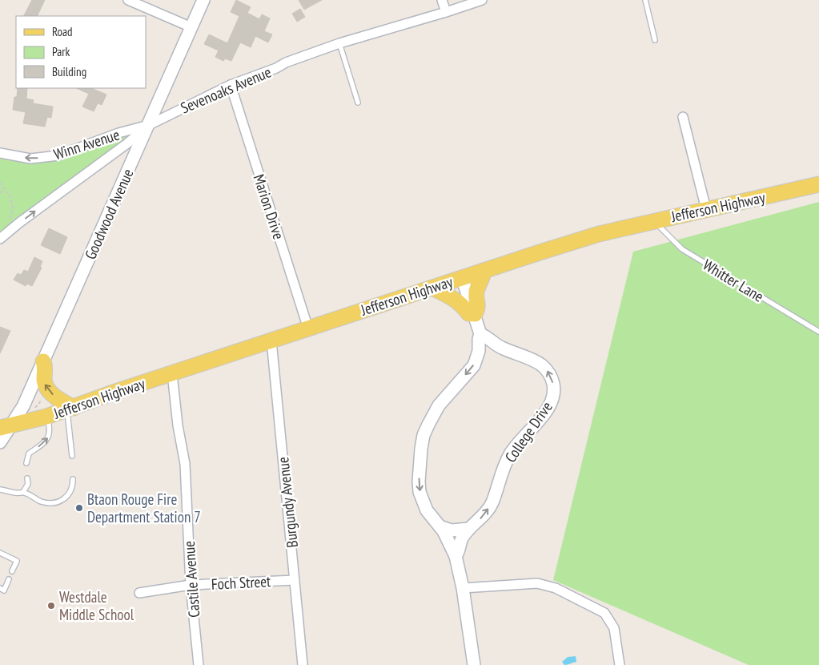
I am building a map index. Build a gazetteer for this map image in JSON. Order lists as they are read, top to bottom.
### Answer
{
  "streets": {
    "main road": ["Jefferson Highway"],
    "street": [
      "Sevenoaks Avenue",
      "Winn Avenue",
      "Marion Drive",
      "Goodwood Avenue",
      "College Drive",
      "Burgundy Avenue",
      "Castile Avenue",
      "Foch Street"
    ],
    "lane": ["Whitter Lane"]
  },
  "crossings": [
    ["Sevenoaks Avenue", "Winn Avenue"],
    ["Sevenoaks Avenue", "Marion Drive"],
    ["Sevenoaks Avenue", "Goodwood Avenue"],
    ["Winn Avenue", "Goodwood Avenue"],
    ["Marion Drive", "Jefferson Highway"],
    ["Jefferson Highway", "Goodwood Avenue"],
    ["Jefferson Highway", "Whitter Lane"],
    ["Jefferson Highway", "Burgundy Avenue"],
    ["Jefferson Highway", "Castile Avenue"],
    ["Burgundy Avenue", "Foch Street"],
    ["Castile Avenue", "Foch Street"]
  ],
  "one_way": ["Winn Avenue"],
  "places": ["Btaon Rouge Fire Department Station 7", "Westdale Middle School"],
  "legend": ["Road", "Park", "Building"]
}
